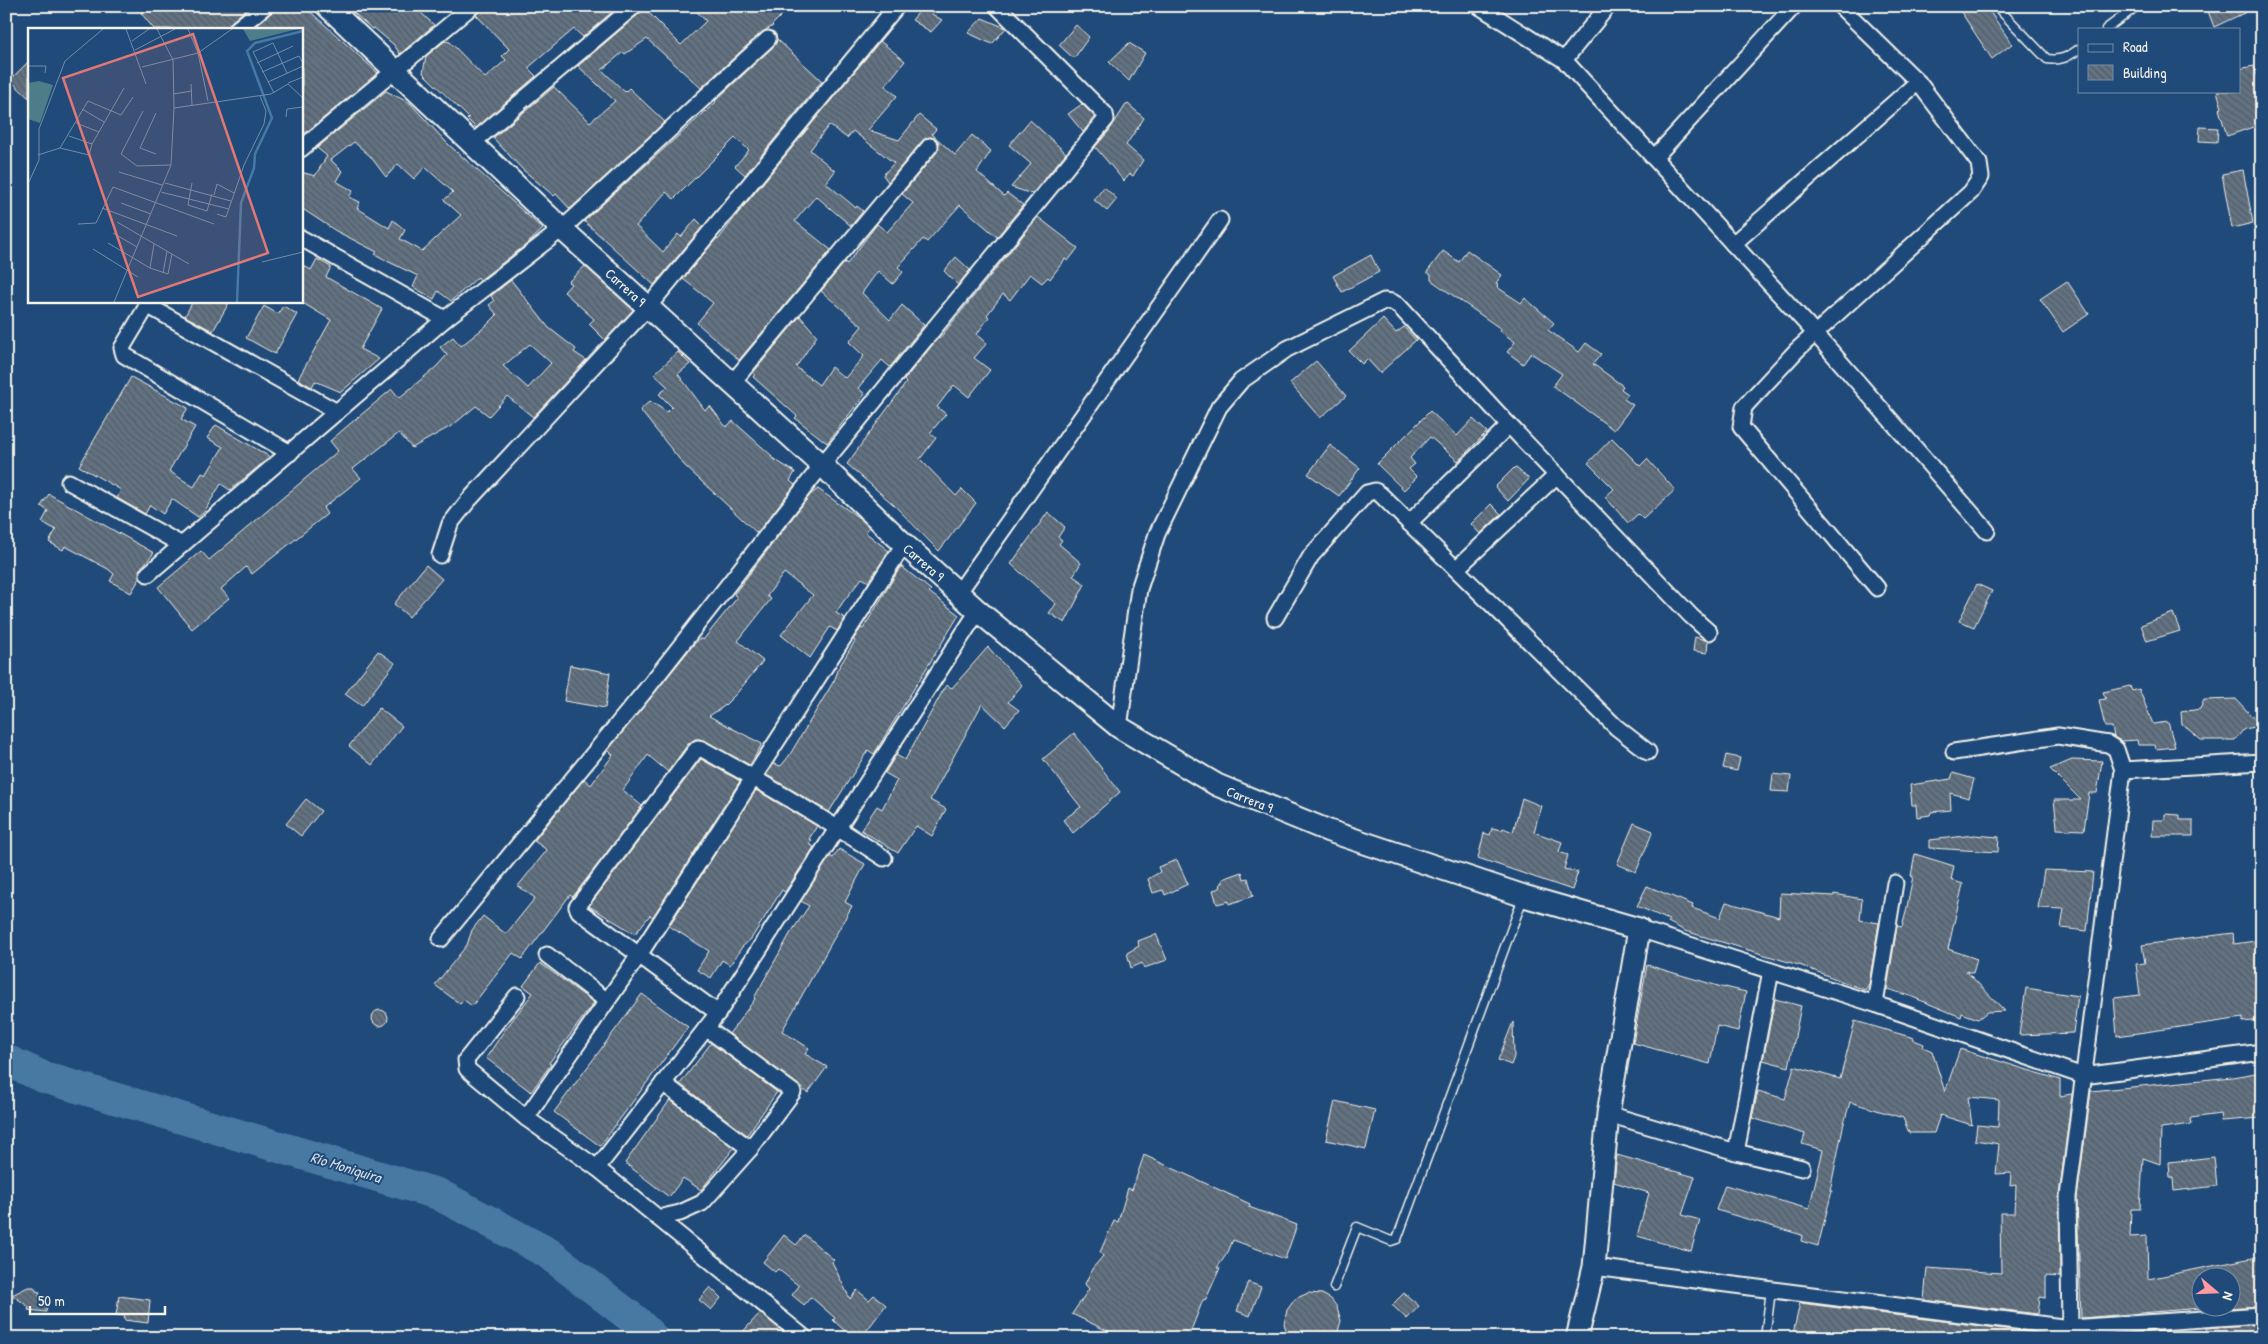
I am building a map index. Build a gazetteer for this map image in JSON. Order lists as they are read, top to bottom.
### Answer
{
  "streets": {
    "main road": ["Carrera 9"]
  },
  "water": ["Río Moniquira"],
  "legend": ["Road", "Building"],
  "scale_bar": "50 m",
  "north": "right"
}
